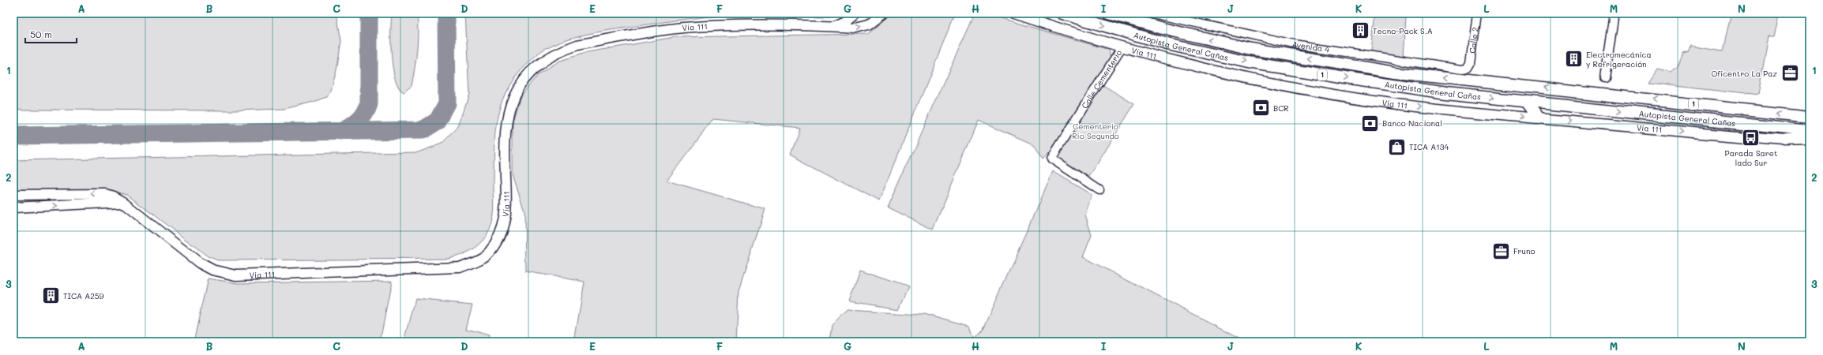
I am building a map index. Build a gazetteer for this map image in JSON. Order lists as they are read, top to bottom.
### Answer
{
  "streets": {
    "highway": ["Autopista General Cañas", "1"],
    "main road": ["Vía 111"],
    "street": ["Calle 2", "Avenida 4", "Calle Cementerio"]
  },
  "crossings": [
    ["Vía 111", "Calle Cementerio"],
    ["Calle 2", "Avenida 4"]
  ],
  "one_way": ["Vía 111"],
  "parks": ["Cementerio Río Segundo"],
  "places": {
    "building": ["Tecno-Pack S.A", "Electromecánica y Refrigeración", "TICA A259"],
    "office": ["Oficentro La Paz", "Fruno"],
    "bank": ["BCR", "Banco Nacional"],
    "bus stop": ["Parada Saret lado Sur"],
    "shop": ["TICA A134"]
  },
  "scale_bar": "50 m",
  "grid": {
    "columns": [
      "A",
      "B",
      "C",
      "D",
      "E",
      "F",
      "G",
      "H",
      "I",
      "J",
      "K",
      "L",
      "M",
      "N"
    ],
    "rows": ["1", "2", "3"]
  }
}
